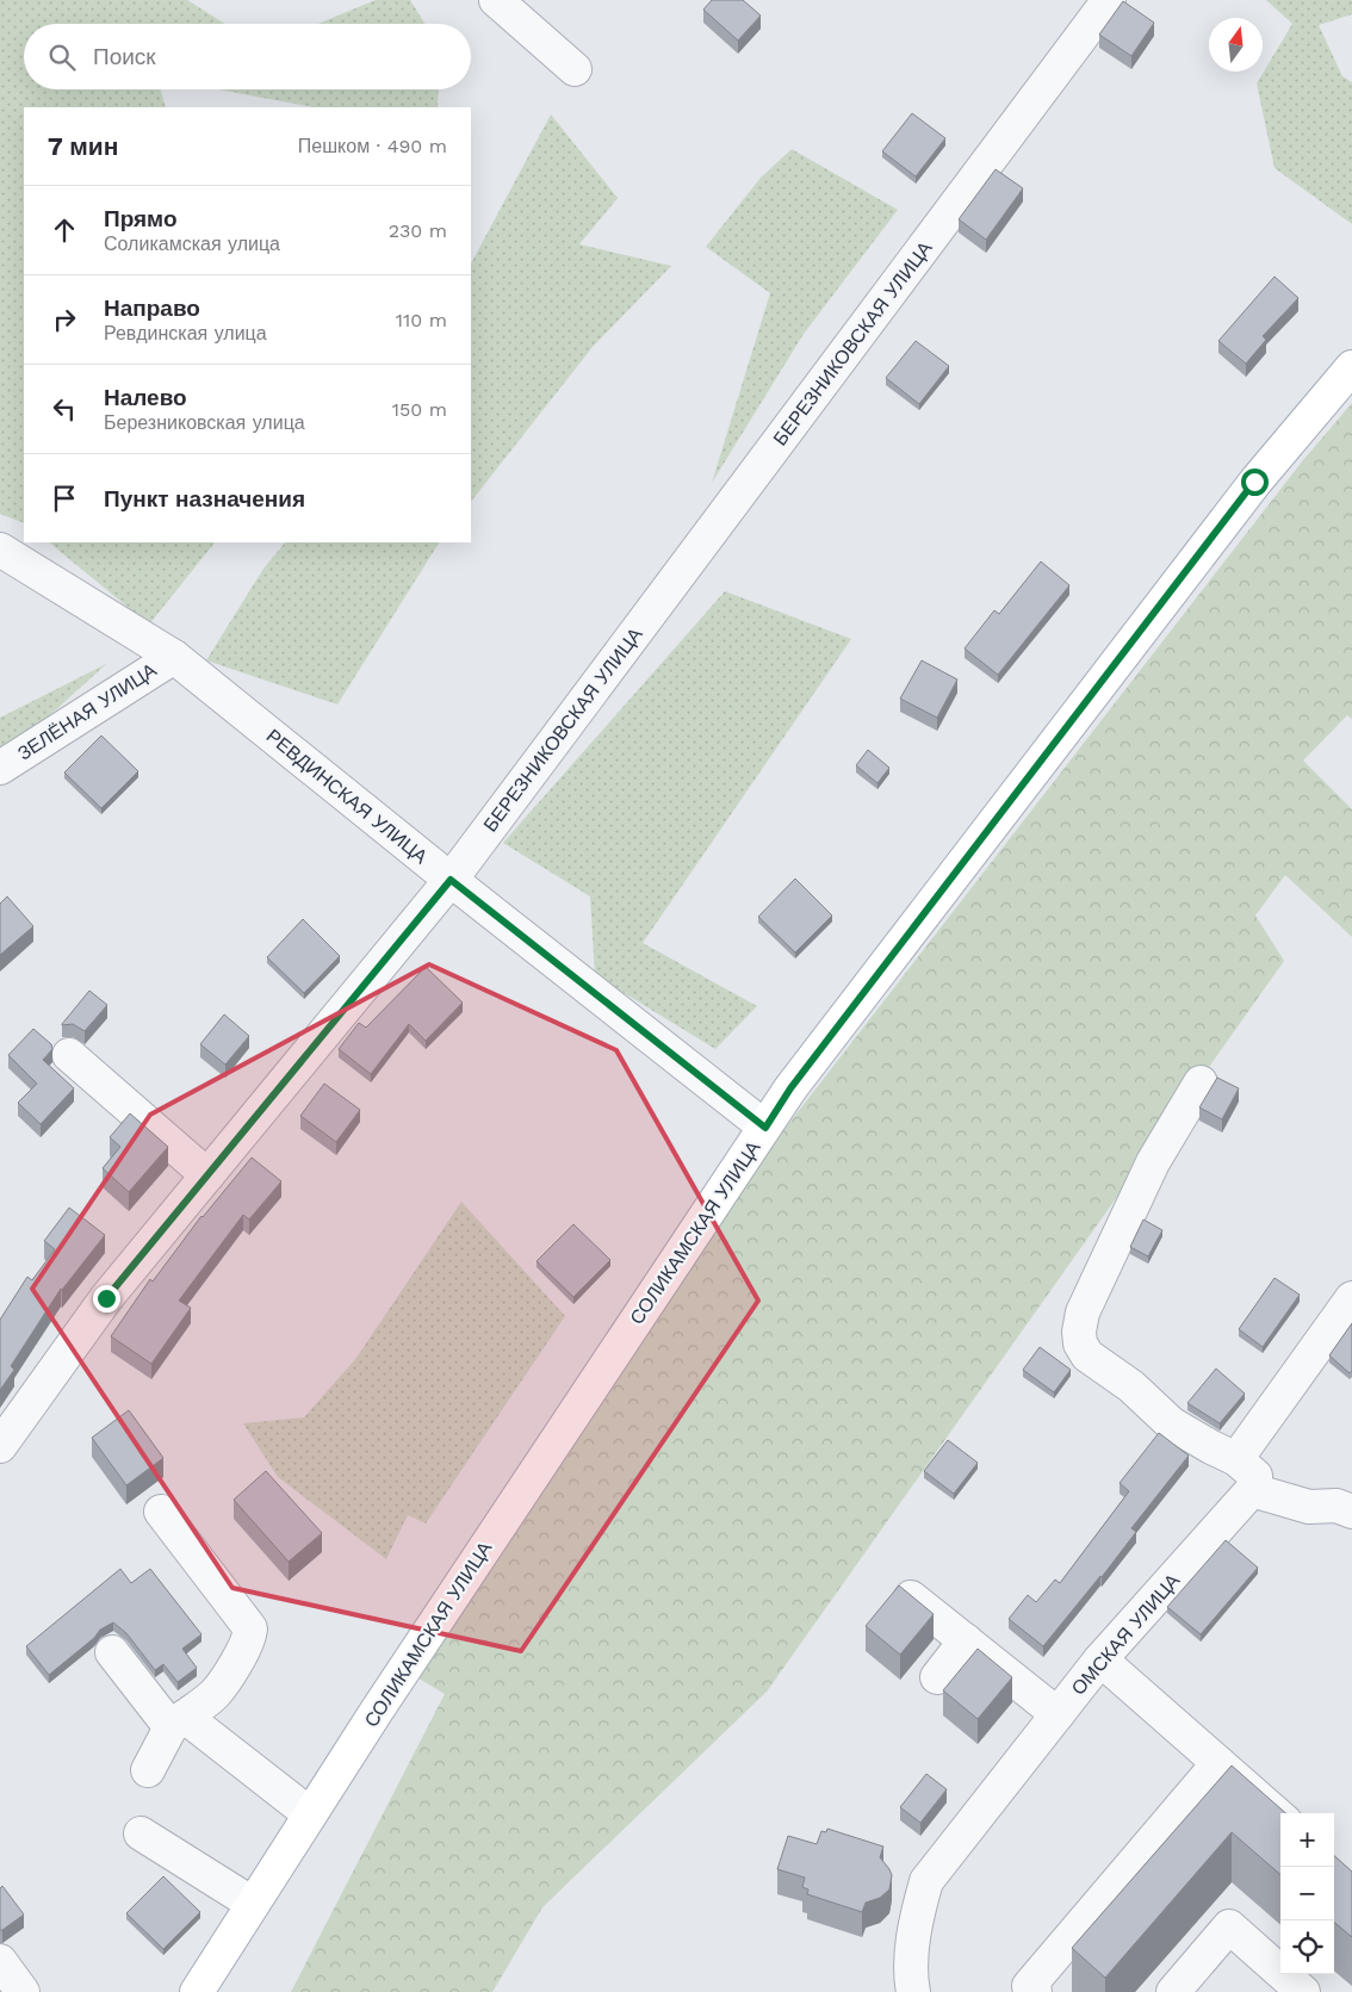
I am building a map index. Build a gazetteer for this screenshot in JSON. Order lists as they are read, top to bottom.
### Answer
{
  "streets": {
    "main road": ["СОЛИКАМСКАЯ УЛИЦА"],
    "street": [
      "БЕРЕЗНИКОВСКАЯ УЛИЦА",
      "ЗЕЛЁНАЯ УЛИЦА",
      "РЕВДИНСКАЯ УЛИЦА",
      "ОМСКАЯ УЛИЦА"
    ]
  },
  "crossings": [
    ["БЕРЕЗНИКОВСКАЯ УЛИЦА", "РЕВДИНСКАЯ УЛИЦА"],
    ["ЗЕЛЁНАЯ УЛИЦА", "РЕВДИНСКАЯ УЛИЦА"],
    ["РЕВДИНСКАЯ УЛИЦА", "СОЛИКАМСКАЯ УЛИЦА"]
  ],
  "north": "top",
  "page": {
    "search": "Поиск",
    "heading": ["7 мин", "Пешком · 490 m"],
    "list": [
      ["Прямо", "Соликамская улица", "230 m"],
      ["Направо", "Ревдинская улица", "110 m"],
      ["Налево", "Березниковская улица", "150 m"],
      "Пункт назначения"
    ],
    "map_buttons": ["+", "−"]
  }
}
